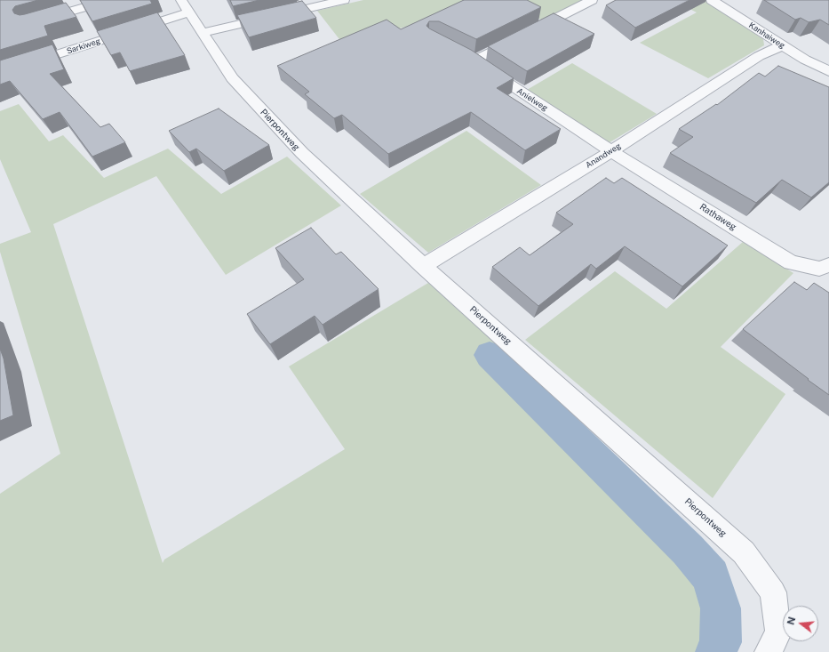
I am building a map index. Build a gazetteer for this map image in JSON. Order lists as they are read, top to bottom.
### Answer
{
  "streets": {
    "street": [
      "Kanhaiweg",
      "Sarkiweg",
      "Anielweg",
      "Pierpontweg",
      "Anandweg",
      "Rathaweg"
    ]
  },
  "crossings": [
    ["Kanhaiweg", "Anandweg"],
    ["Sarkiweg", "Pierpontweg"],
    ["Anielweg", "Anandweg"],
    ["Anielweg", "Rathaweg"],
    ["Pierpontweg", "Anandweg"],
    ["Anandweg", "Rathaweg"]
  ],
  "north": "left"
}
